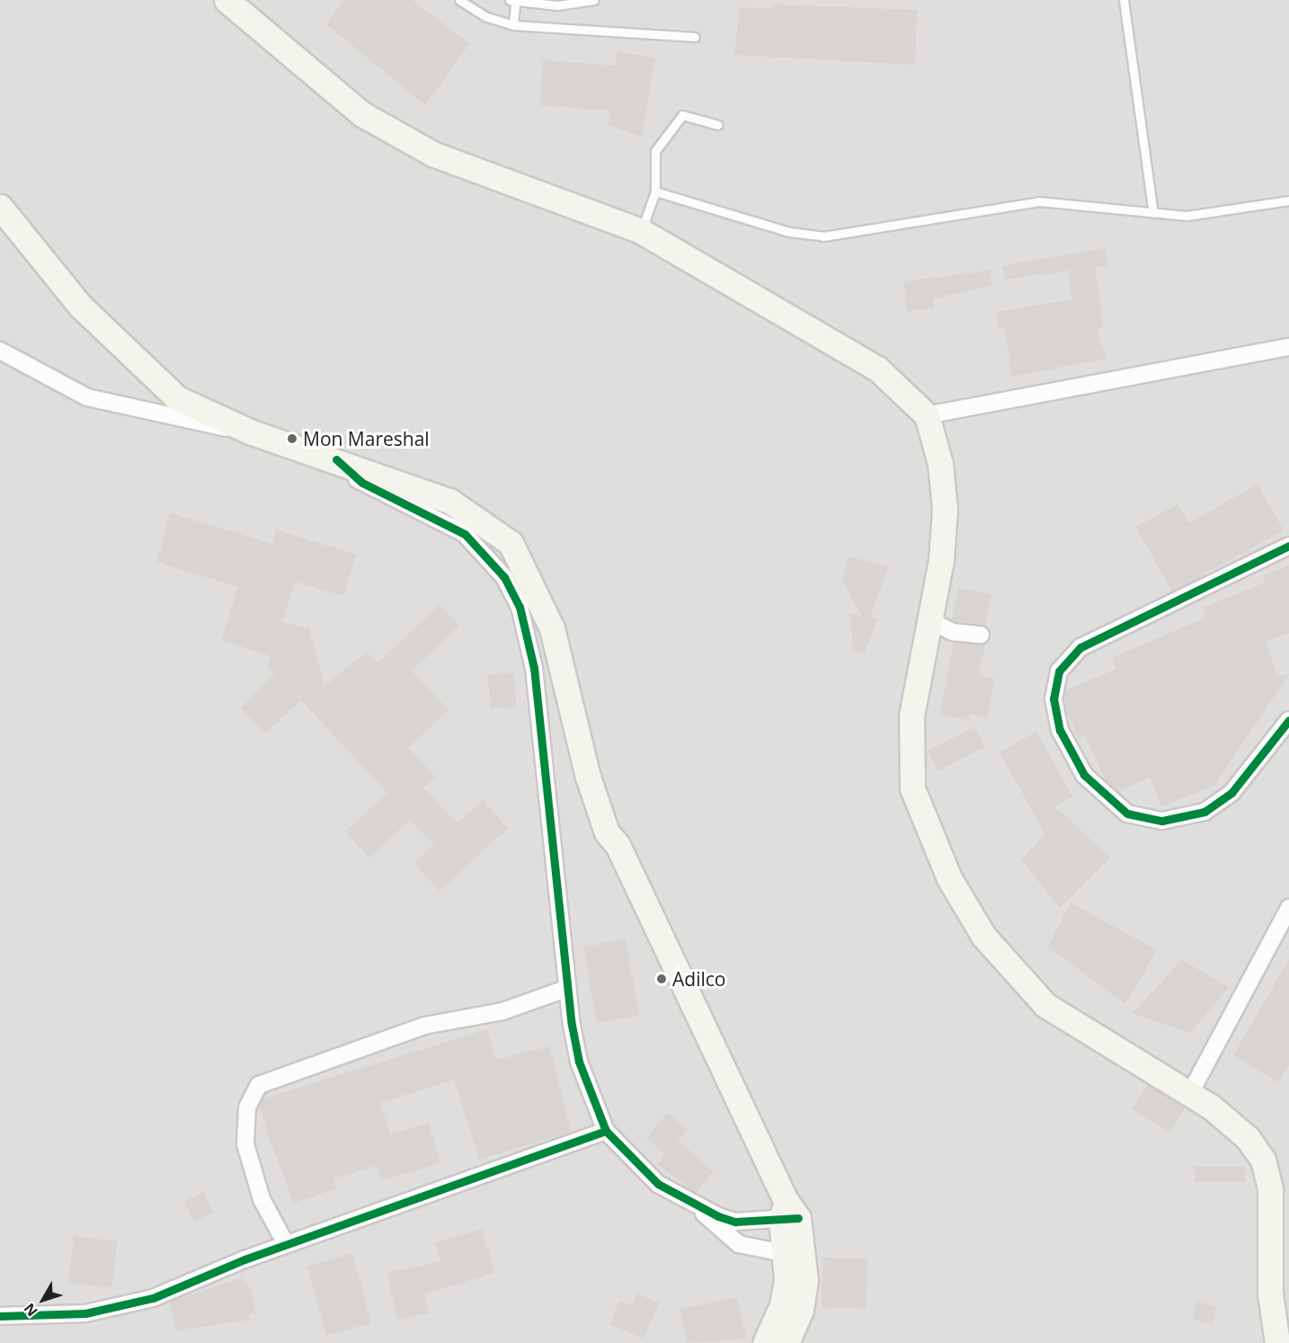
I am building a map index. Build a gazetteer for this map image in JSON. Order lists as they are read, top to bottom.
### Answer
{
  "places": ["Mon Mareshal", "Adilco"],
  "north": "bottom left"
}
